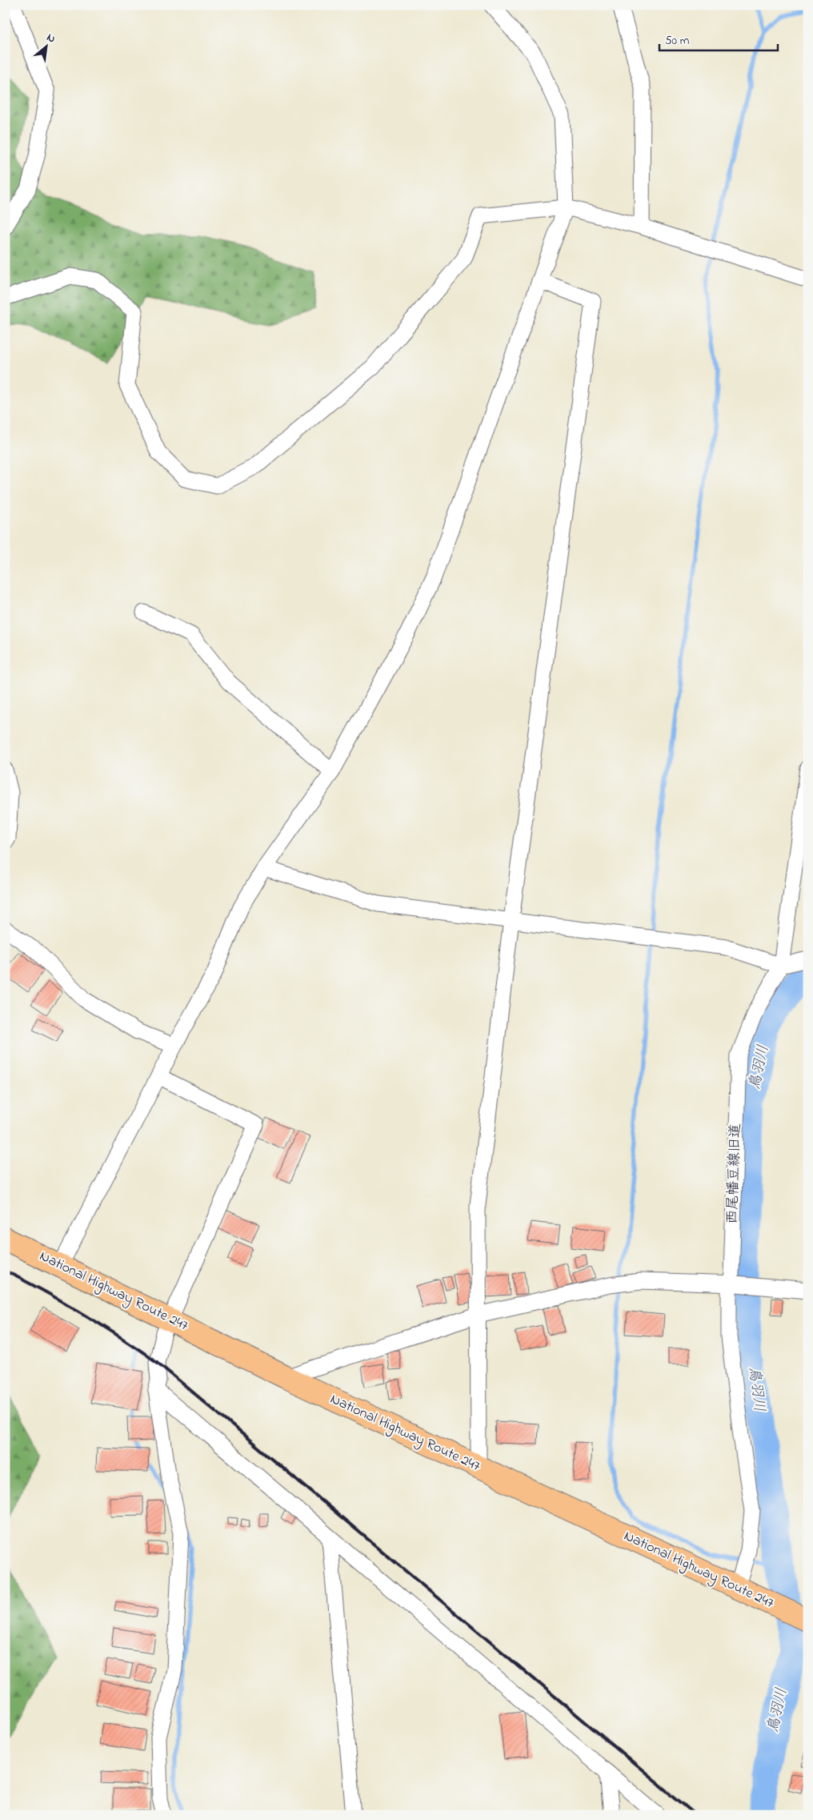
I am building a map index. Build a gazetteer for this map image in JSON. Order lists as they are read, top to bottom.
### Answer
{
  "streets": {
    "highway": ["National Highway Route 247"],
    "street": ["西尾幡豆線旧道"]
  },
  "crossings": [
    ["西尾幡豆線旧道", "National Highway Route 247"]
  ],
  "water": ["鳥羽川"],
  "scale_bar": "50 m",
  "north": "top right"
}
